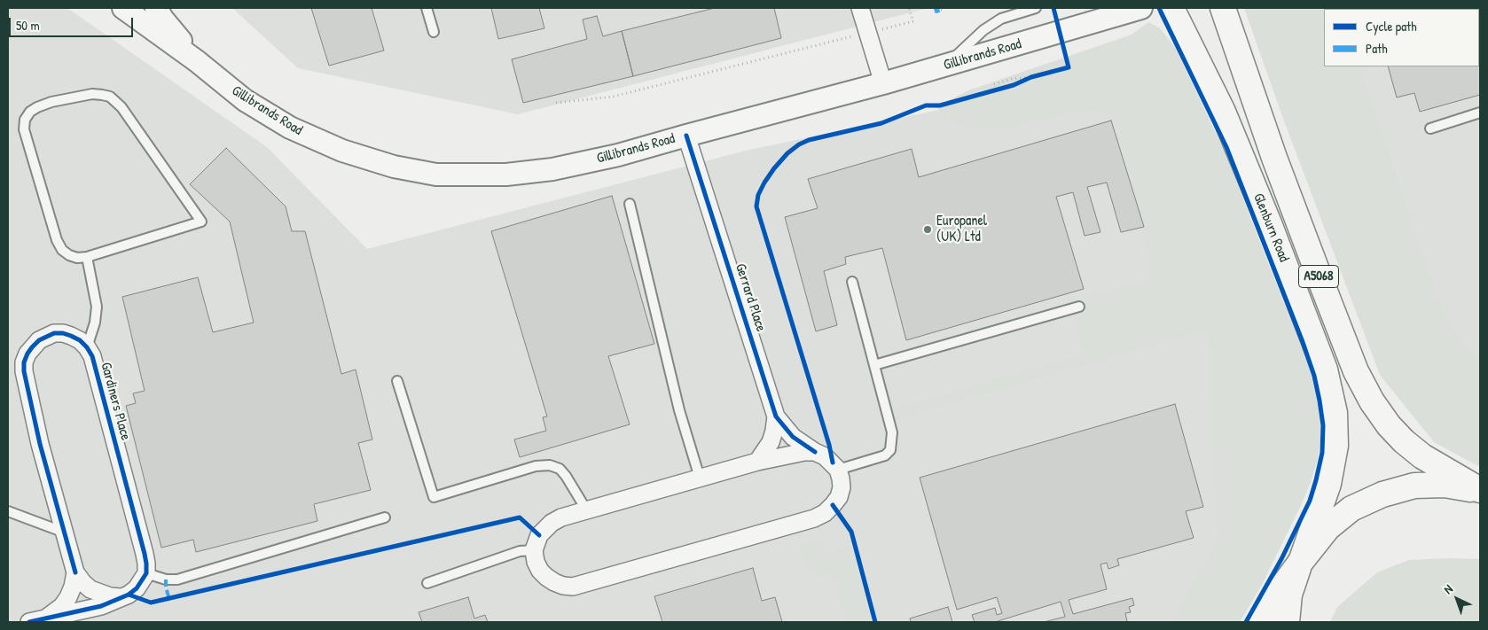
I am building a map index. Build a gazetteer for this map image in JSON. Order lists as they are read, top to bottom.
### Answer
{
  "streets": {
    "main road": ["Glenburn Road", "A5068"],
    "street": ["Gillibrands Road", "Gerrard Place", "Gardiners Place"]
  },
  "crossings": [
    ["Gillibrands Road", "Gerrard Place"],
    ["Glenburn Road", "A5068"]
  ],
  "places": ["Europanel (UK) Ltd"],
  "legend": ["Cycle path", "Path"],
  "scale_bar": "50 m",
  "north": "top left"
}
